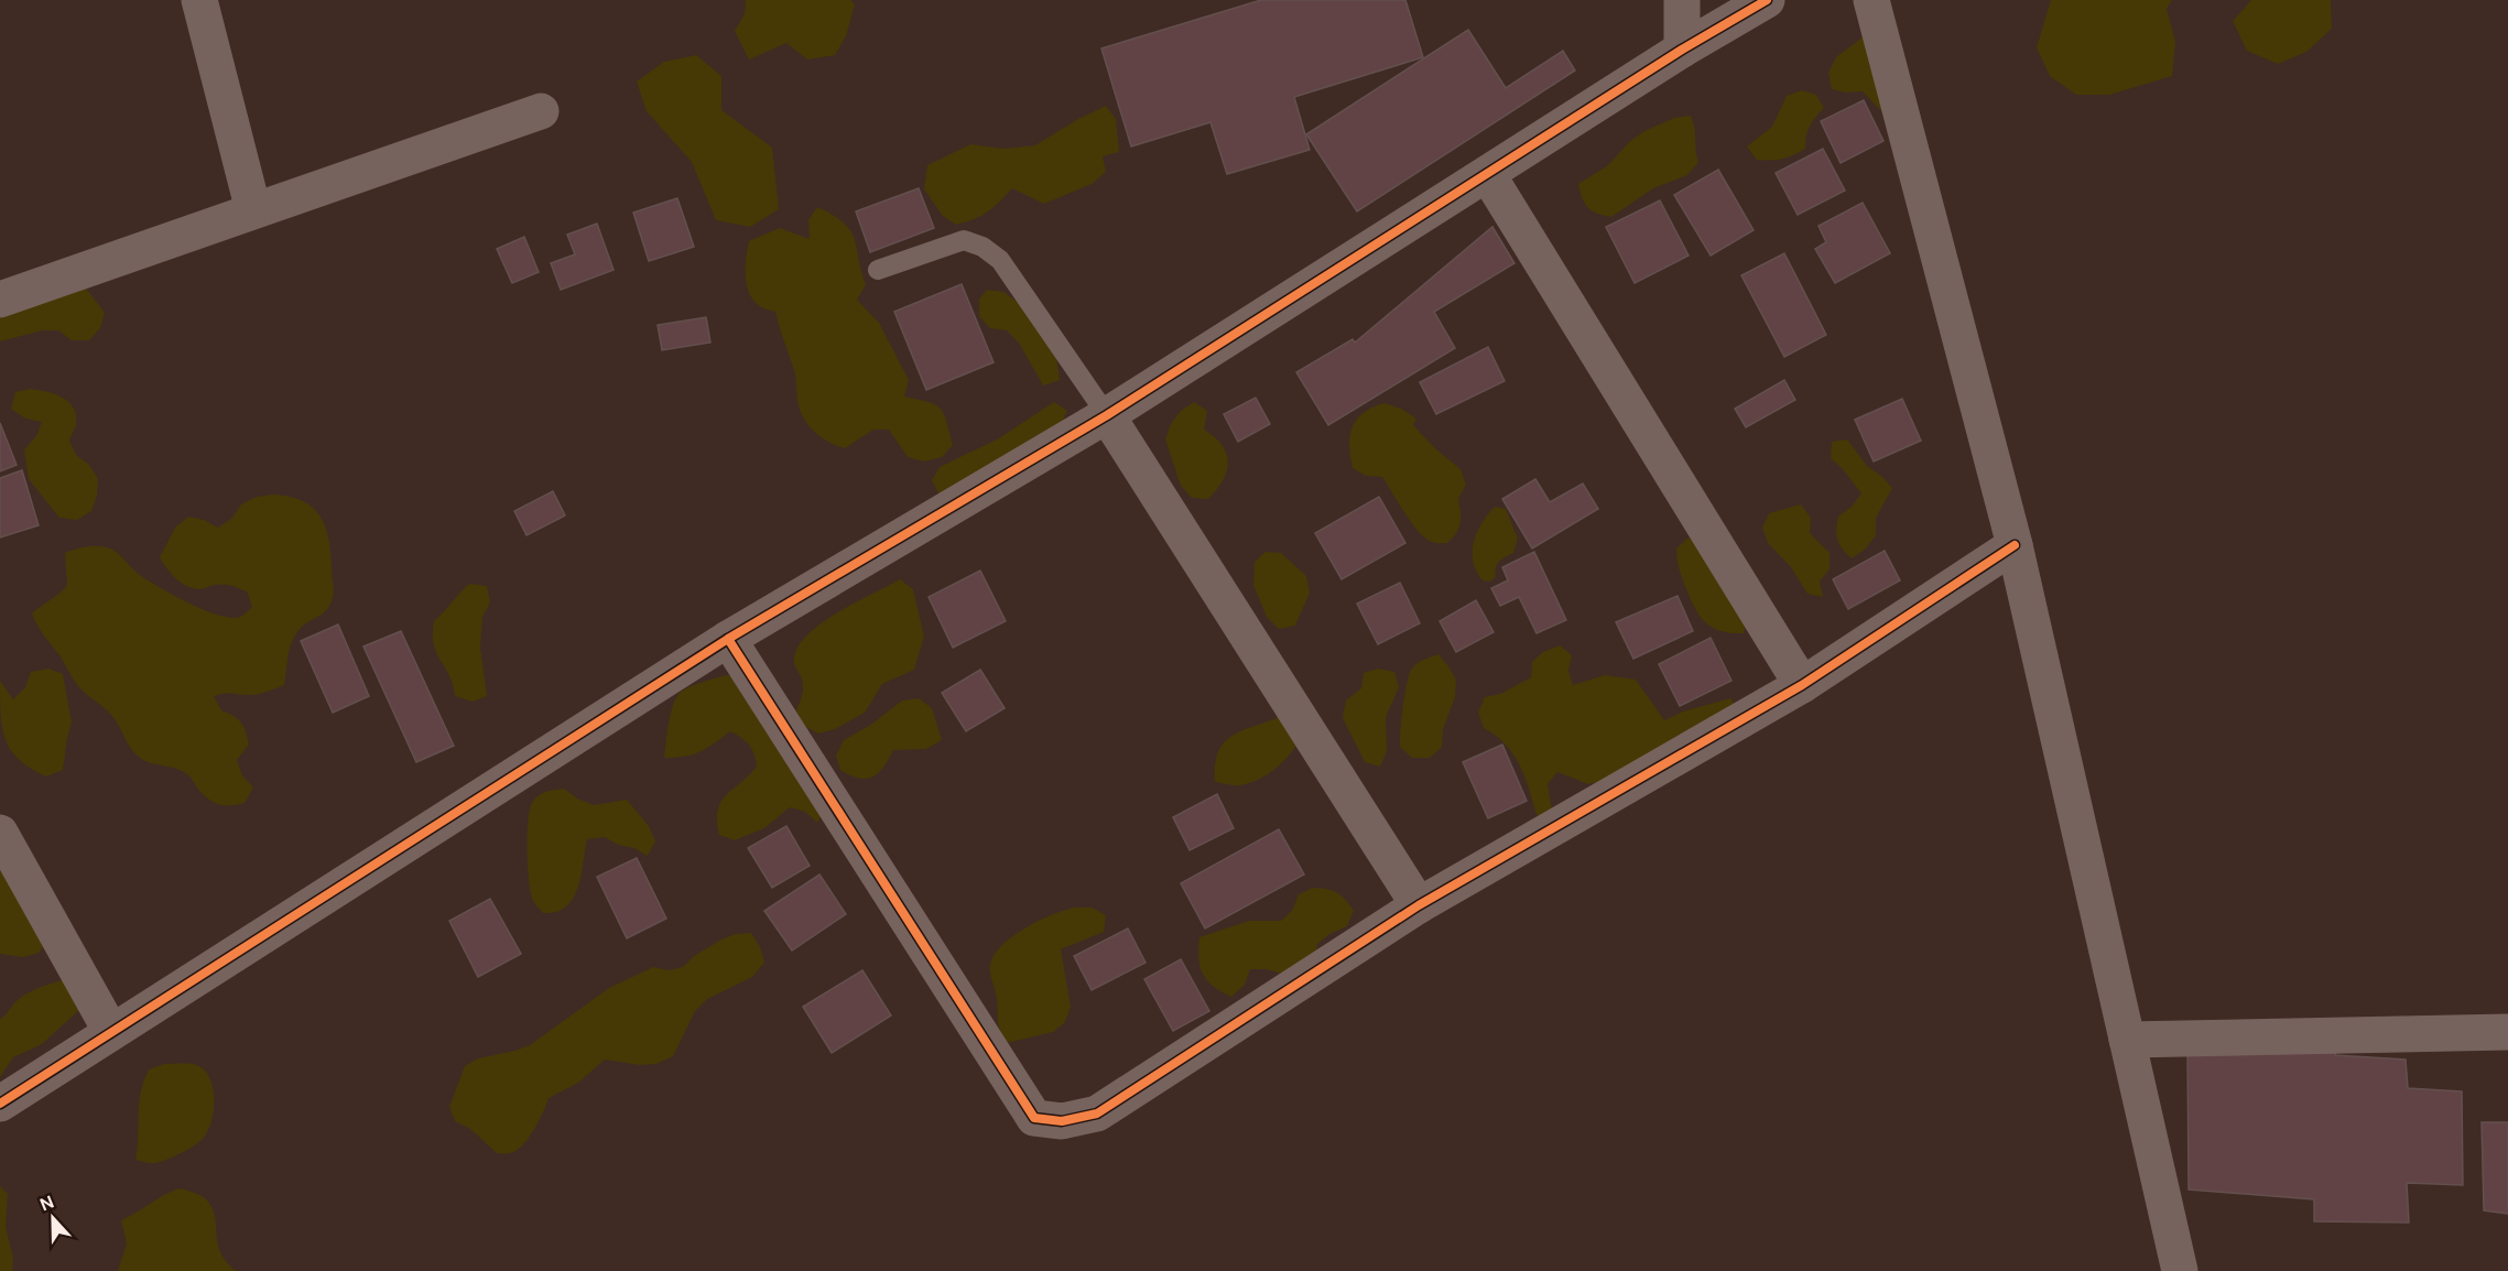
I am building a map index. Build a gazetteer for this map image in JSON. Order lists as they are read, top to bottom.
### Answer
{
  "north": "top"
}
